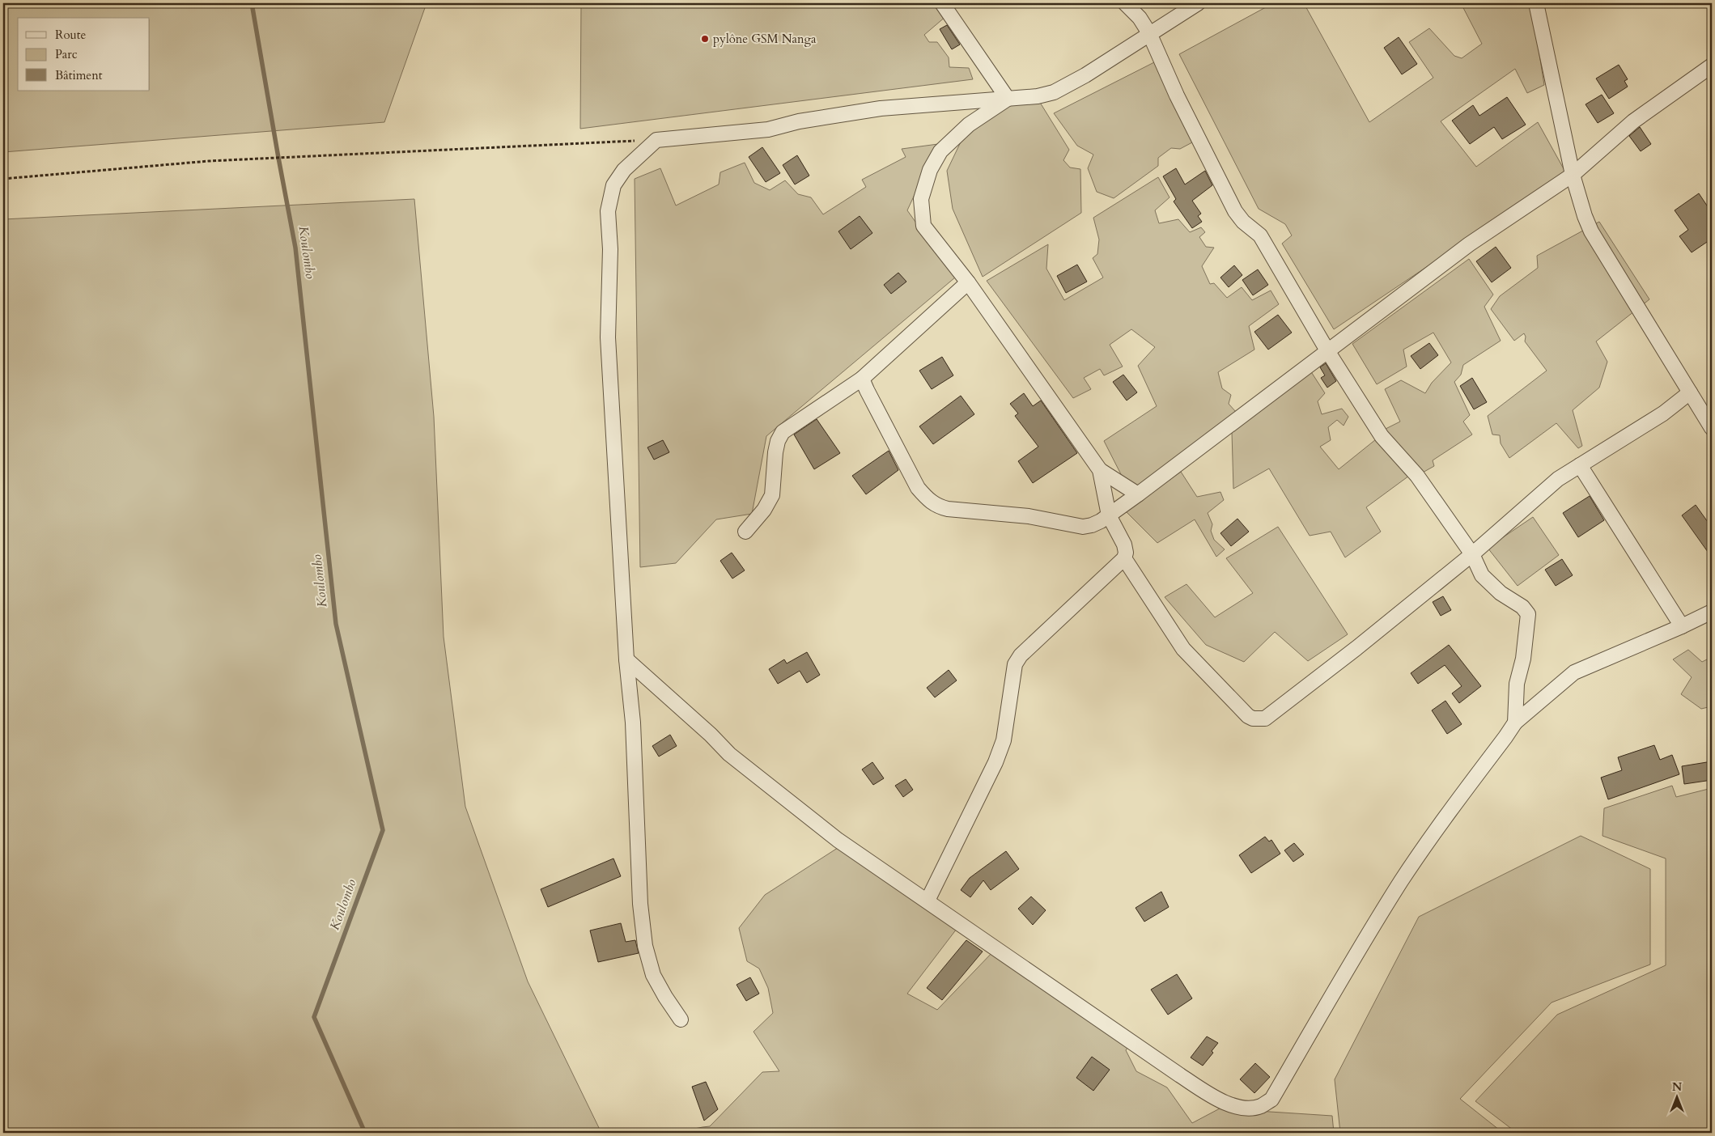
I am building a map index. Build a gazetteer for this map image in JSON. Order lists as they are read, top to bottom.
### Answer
{
  "water": ["Koulombo"],
  "places": ["pylône GSM Nanga"],
  "legend": ["Route", "Parc", "Bâtiment"],
  "north": "top"
}
